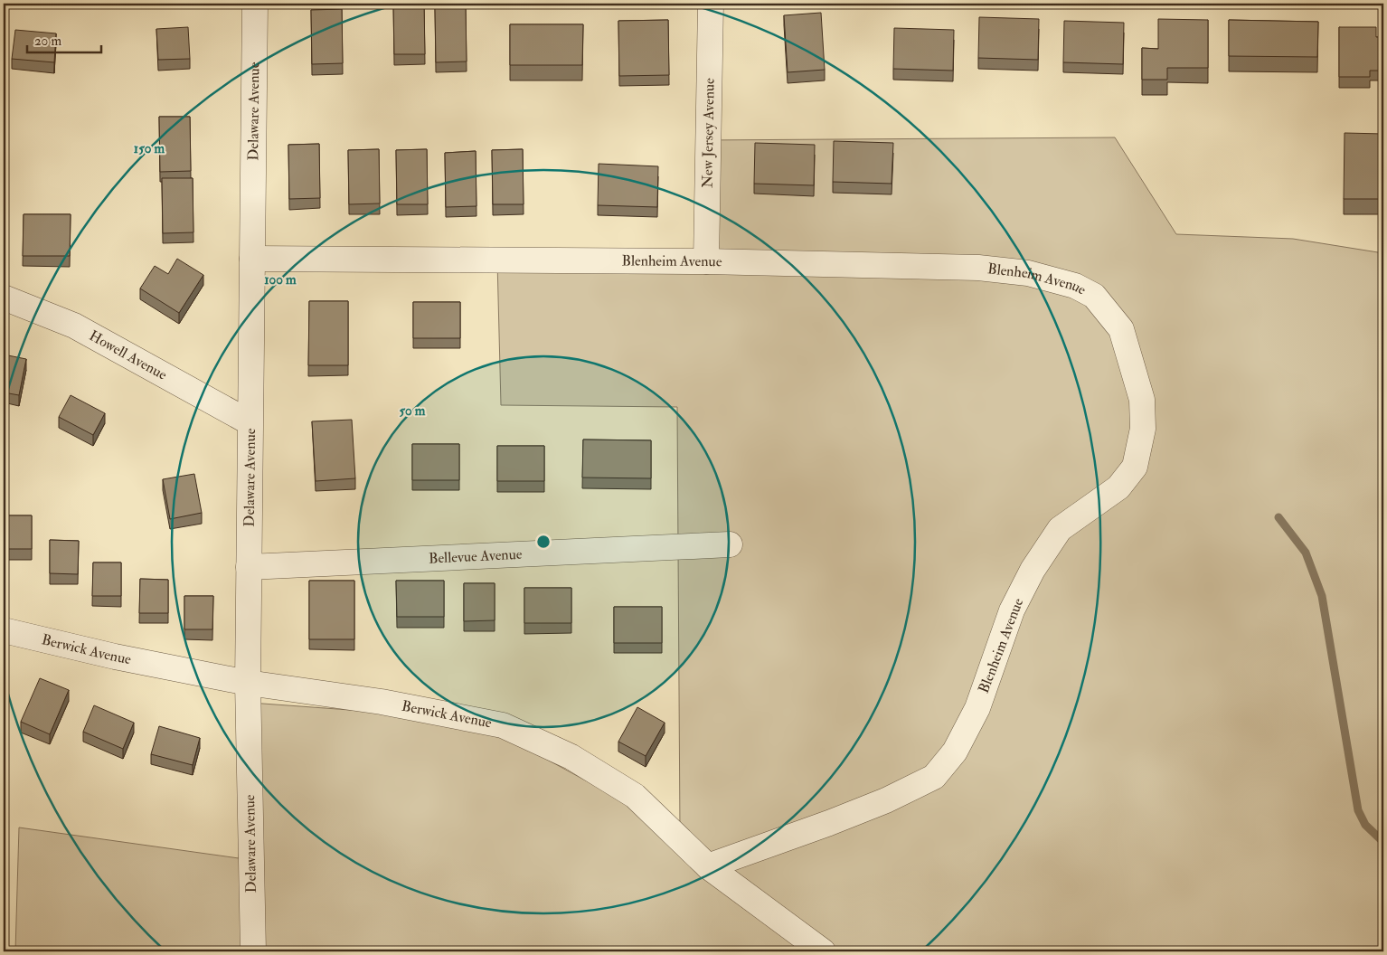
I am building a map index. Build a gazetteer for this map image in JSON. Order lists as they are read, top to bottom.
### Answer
{
  "streets": {
    "street": [
      "Delaware Avenue",
      "New Jersey Avenue",
      "Blenheim Avenue",
      "Howell Avenue",
      "Bellevue Avenue",
      "Berwick Avenue"
    ]
  },
  "crossings": [
    ["Delaware Avenue", "Blenheim Avenue"],
    ["Delaware Avenue", "Howell Avenue"],
    ["Delaware Avenue", "Bellevue Avenue"],
    ["Delaware Avenue", "Berwick Avenue"],
    ["New Jersey Avenue", "Blenheim Avenue"],
    ["Blenheim Avenue", "Berwick Avenue"]
  ],
  "scale_bar": "20 m",
  "rings": ["150 m", "100 m", "50 m"]
}
